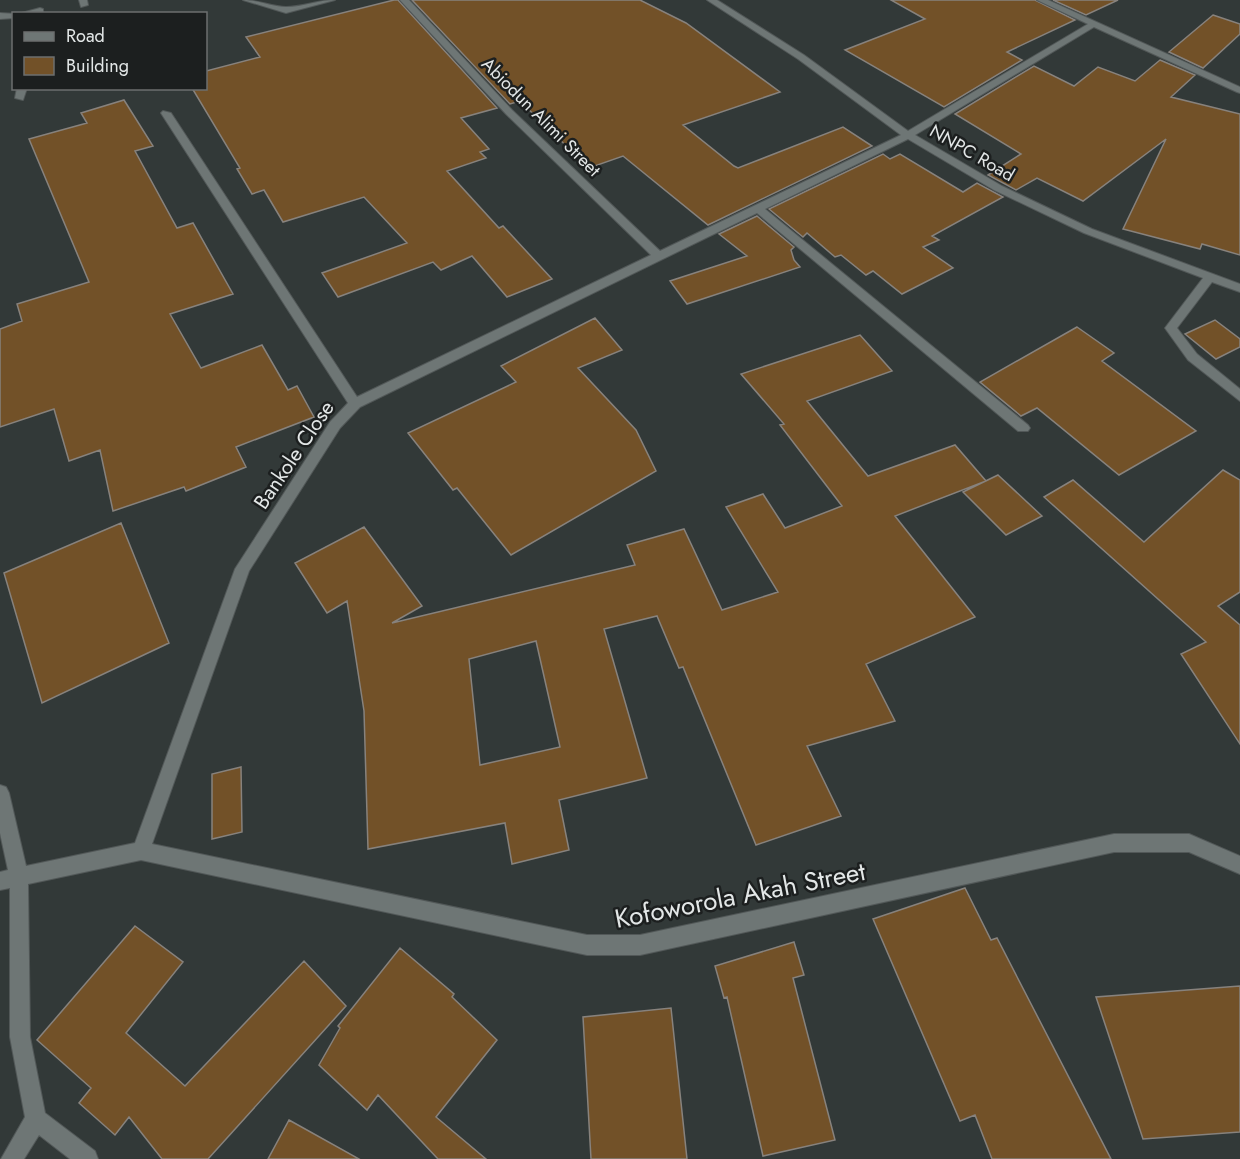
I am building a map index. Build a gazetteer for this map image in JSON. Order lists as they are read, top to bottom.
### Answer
{
  "streets": {
    "street": [
      "Abiodun Alimi Street",
      "NNPC Road",
      "Bankole Close",
      "Kofoworola Akah Street"
    ]
  },
  "crossings": [
    ["Bankole Close", "Kofoworola Akah Street"]
  ],
  "legend": ["Road", "Building"]
}
